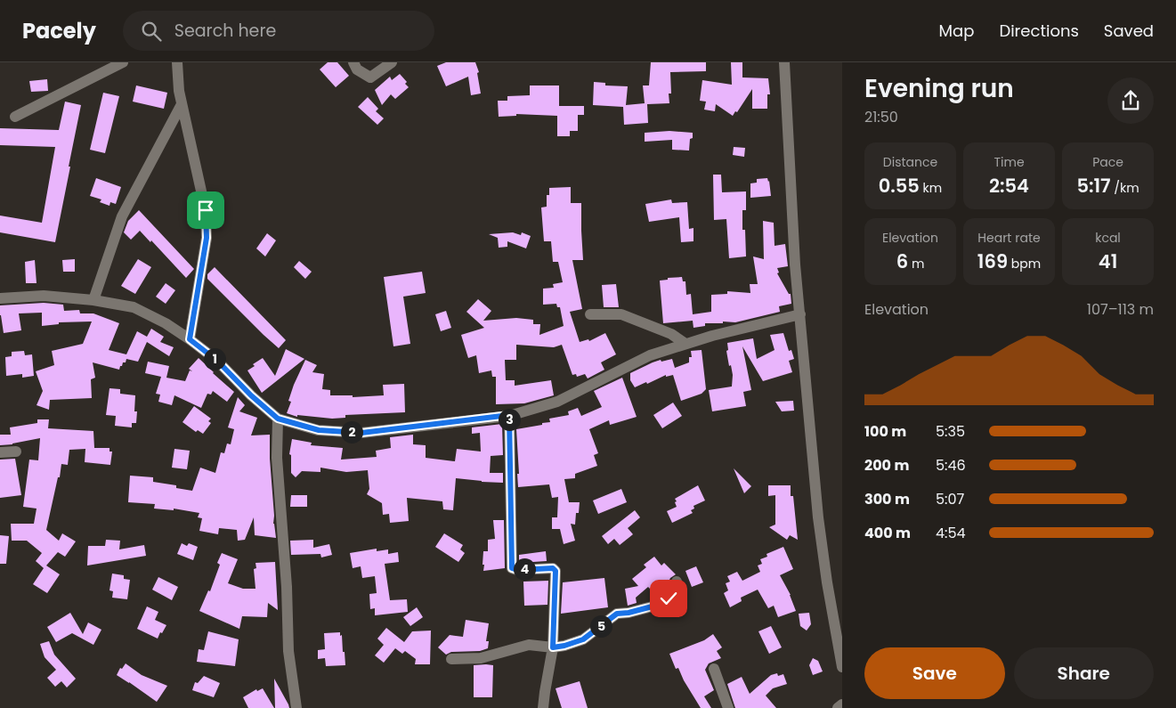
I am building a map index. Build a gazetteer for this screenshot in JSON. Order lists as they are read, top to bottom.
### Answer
{
  "page": {
    "header": "Pacely",
    "search": "Search here",
    "nav": ["Map", "Directions", "Saved"],
    "heading": ["Evening run", "21:50"],
    "stats": [
      ["Distance", "0.55 km"],
      ["Time", "2:54"],
      ["Pace", "5:17 /km"],
      ["Elevation", "6 m"],
      ["Heart rate", "169 bpm"],
      ["kcal", "41"]
    ],
    "chart": ["Elevation", "107–113 m"],
    "pins": [
      "1",
      "3",
      "2",
      "4",
      "5"
    ],
    "list": [
      {
        "name": "100 m",
        "note": "5:35"
      },
      {
        "name": "200 m",
        "note": "5:46"
      },
      {
        "name": "300 m",
        "note": "5:07"
      },
      {
        "name": "400 m",
        "note": "4:54"
      }
    ],
    "buttons": ["Save", "Share"]
  }
}
